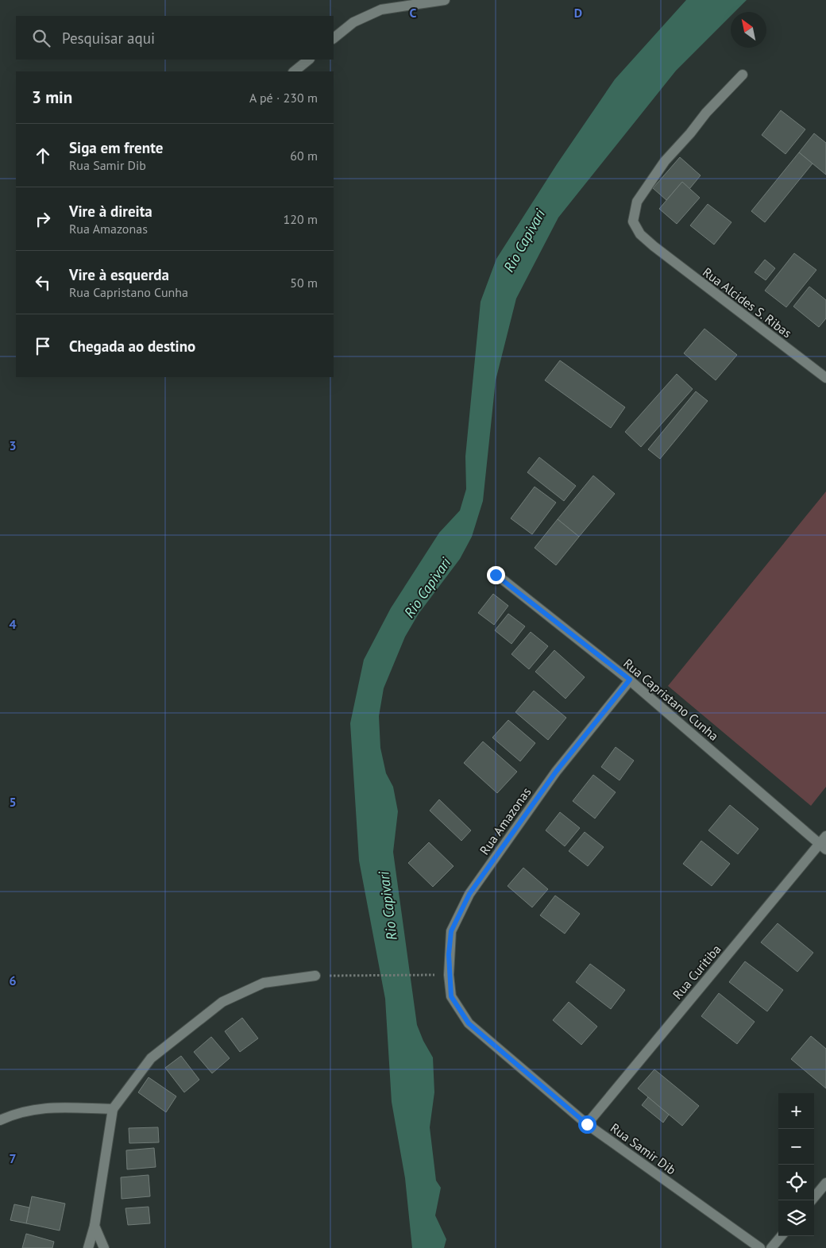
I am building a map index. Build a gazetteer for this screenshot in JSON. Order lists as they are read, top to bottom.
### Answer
{
  "streets": {
    "street": [
      "Rua Alcides S. Ribas",
      "Rua Capristano Cunha",
      "Rua Amazonas",
      "Rua Curitiba",
      "Rua Samir Dib"
    ]
  },
  "crossings": [
    ["Rua Capristano Cunha", "Rua Amazonas"],
    ["Rua Capristano Cunha", "Rua Curitiba"],
    ["Rua Amazonas", "Rua Samir Dib"],
    ["Rua Curitiba", "Rua Samir Dib"]
  ],
  "water": ["Rio Capivari"],
  "north": "top left",
  "page": {
    "search": "Pesquisar aqui",
    "heading": ["3 min", "A pé · 230 m"],
    "list": [
      ["Siga em frente", "Rua Samir Dib", "60 m"],
      ["Vire à direita", "Rua Amazonas", "120 m"],
      ["Vire à esquerda", "Rua Capristano Cunha", "50 m"],
      "Chegada ao destino"
    ],
    "map_buttons": ["+", "−"]
  },
  "grid": {
    "columns": ["C", "D"],
    "rows": [
      "3",
      "4",
      "5",
      "6",
      "7"
    ]
  }
}
